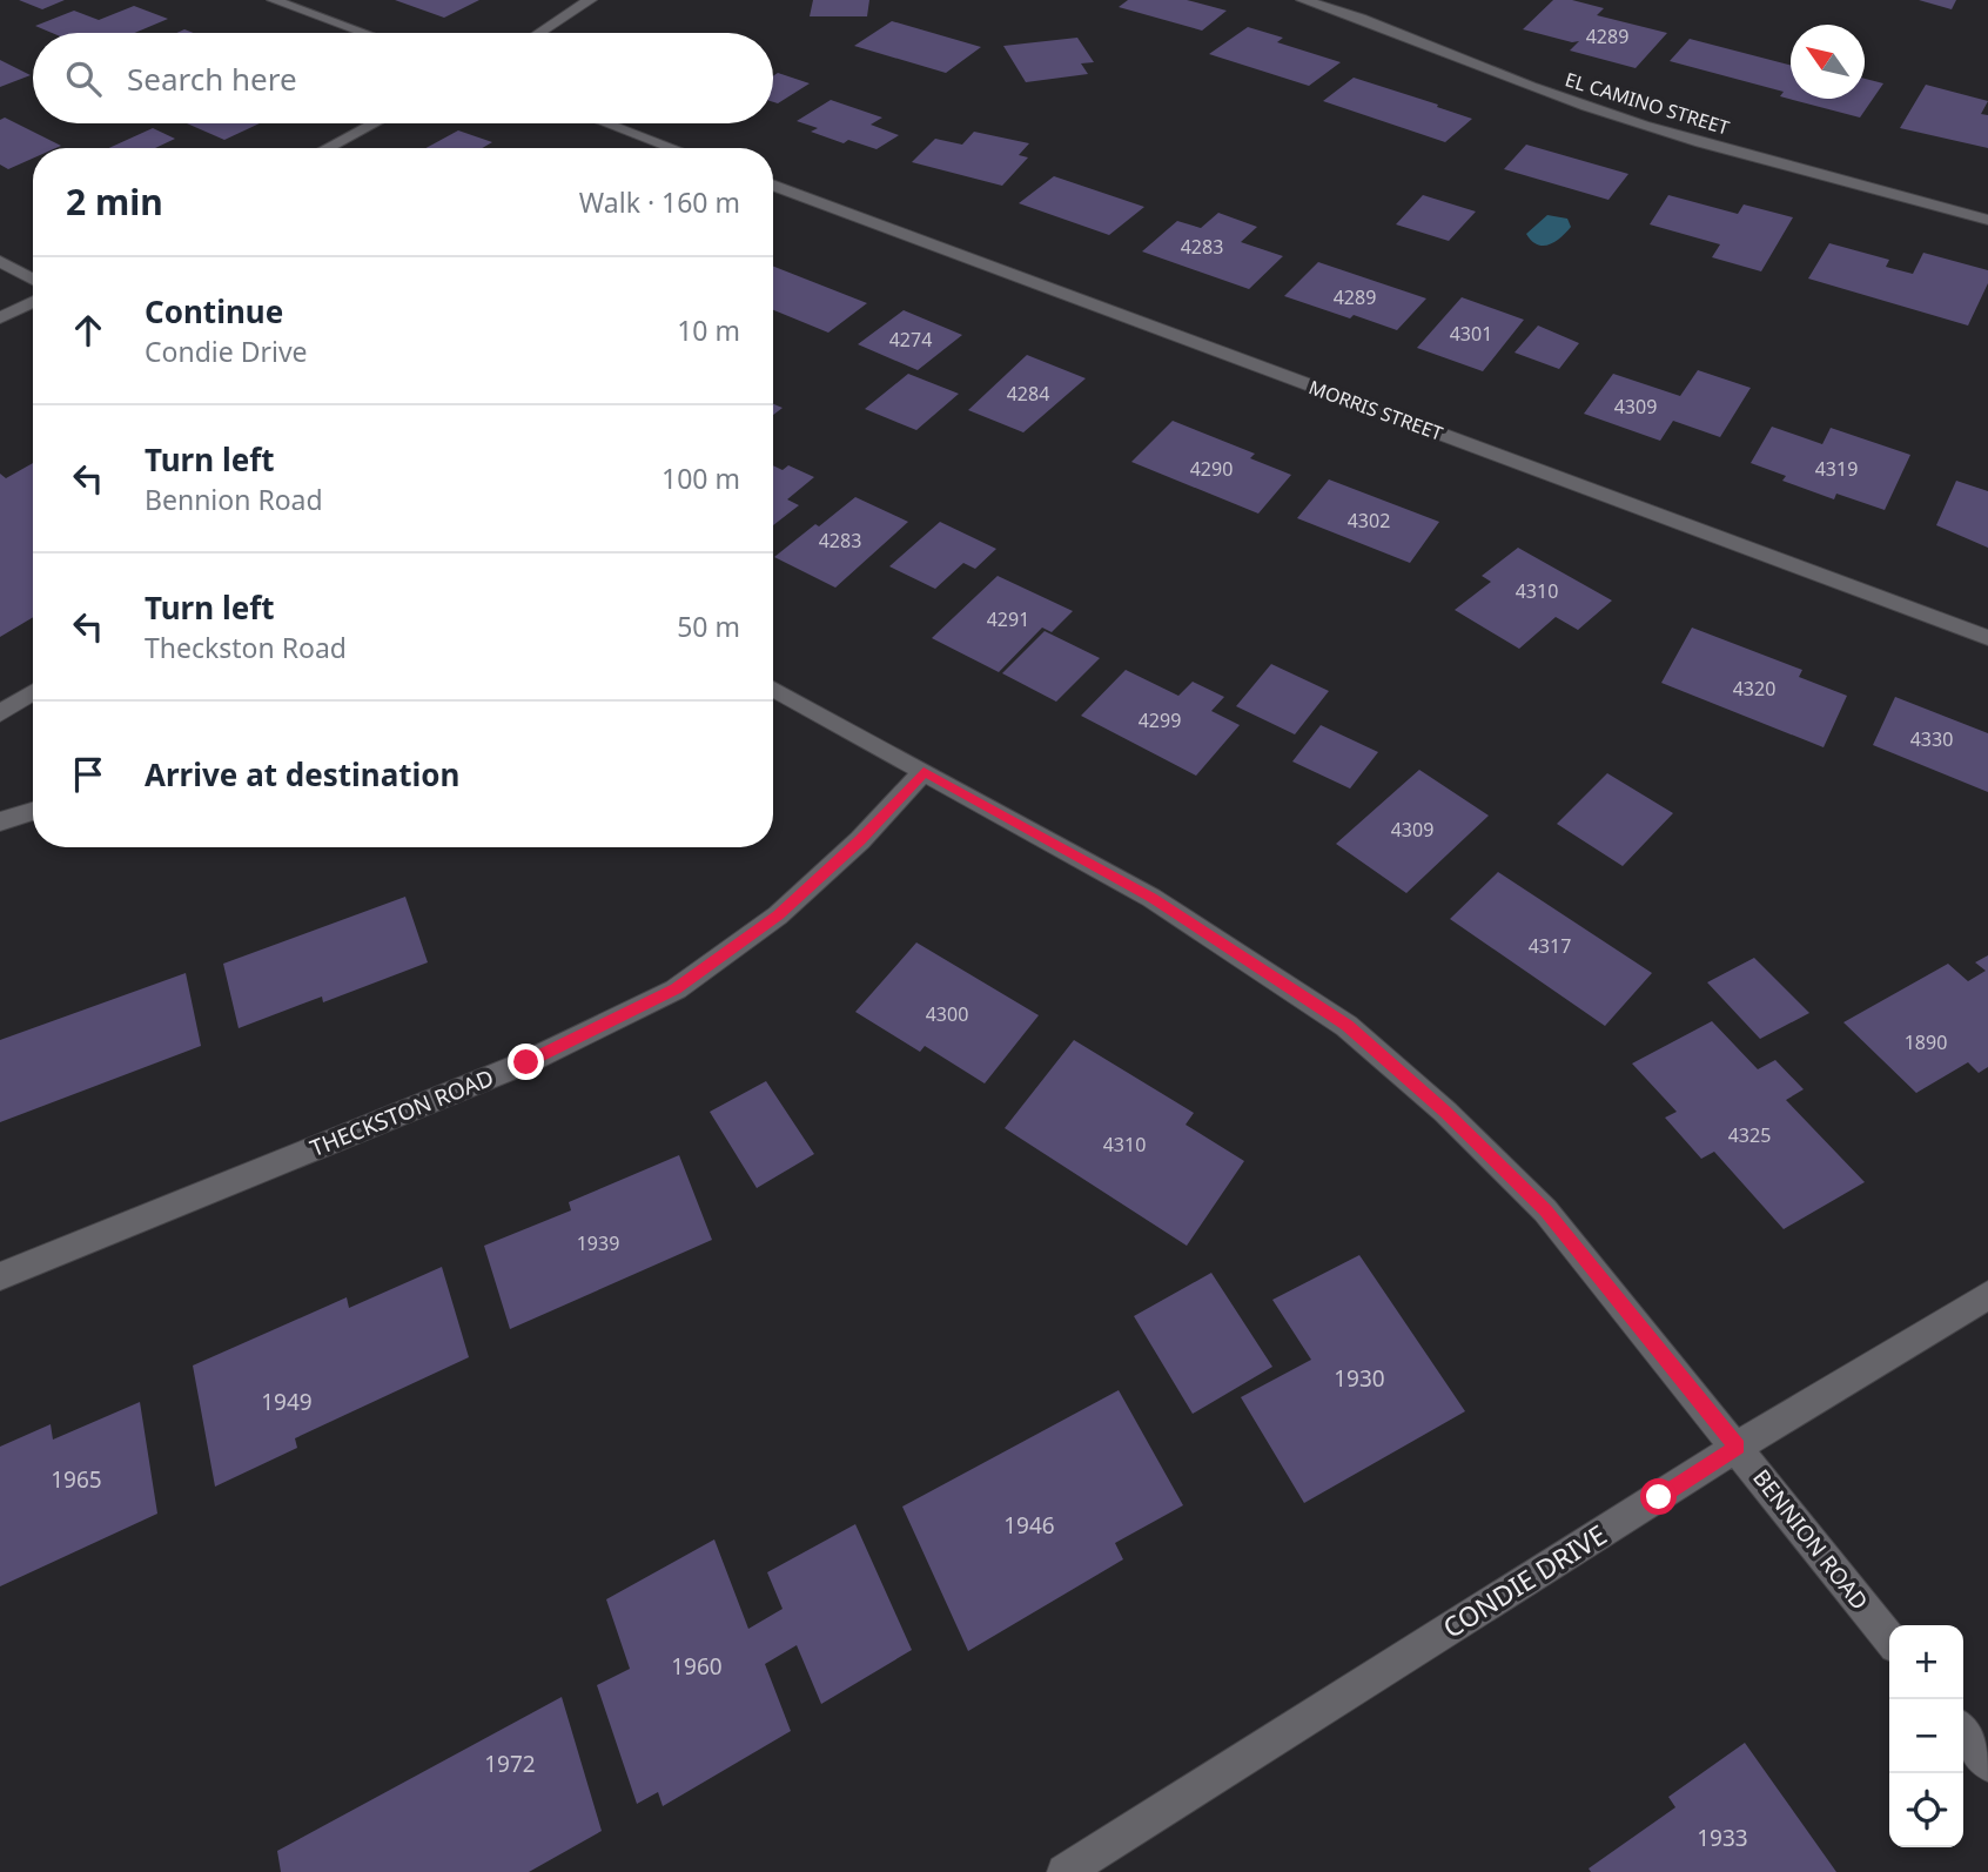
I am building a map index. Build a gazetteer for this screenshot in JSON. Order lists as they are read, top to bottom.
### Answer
{
  "streets": {
    "street": [
      "EL CAMINO STREET",
      "MORRIS STREET",
      "THECKSTON ROAD",
      "BENNION ROAD",
      "CONDIE DRIVE"
    ]
  },
  "crossings": [
    ["THECKSTON ROAD", "BENNION ROAD"],
    ["BENNION ROAD", "CONDIE DRIVE"]
  ],
  "house_numbers": [
    "4289",
    "4283",
    "4289",
    "4301",
    "4274",
    "4284",
    "4309",
    "4290",
    "4319",
    "4302",
    "4283",
    "4310",
    "4291",
    "4320",
    "4299",
    "4330",
    "4309",
    "4317",
    "4300",
    "1890",
    "4325",
    "4310",
    "1939",
    "1930",
    "1949",
    "1965",
    "1946",
    "1960",
    "1972",
    "1933"
  ],
  "north": "top left",
  "page": {
    "search": "Search here",
    "heading": ["2 min", "Walk · 160 m"],
    "list": [
      ["Continue", "Condie Drive", "10 m"],
      ["Turn left", "Bennion Road", "100 m"],
      ["Turn left", "Theckston Road", "50 m"],
      "Arrive at destination"
    ],
    "map_buttons": ["+", "−"]
  }
}
